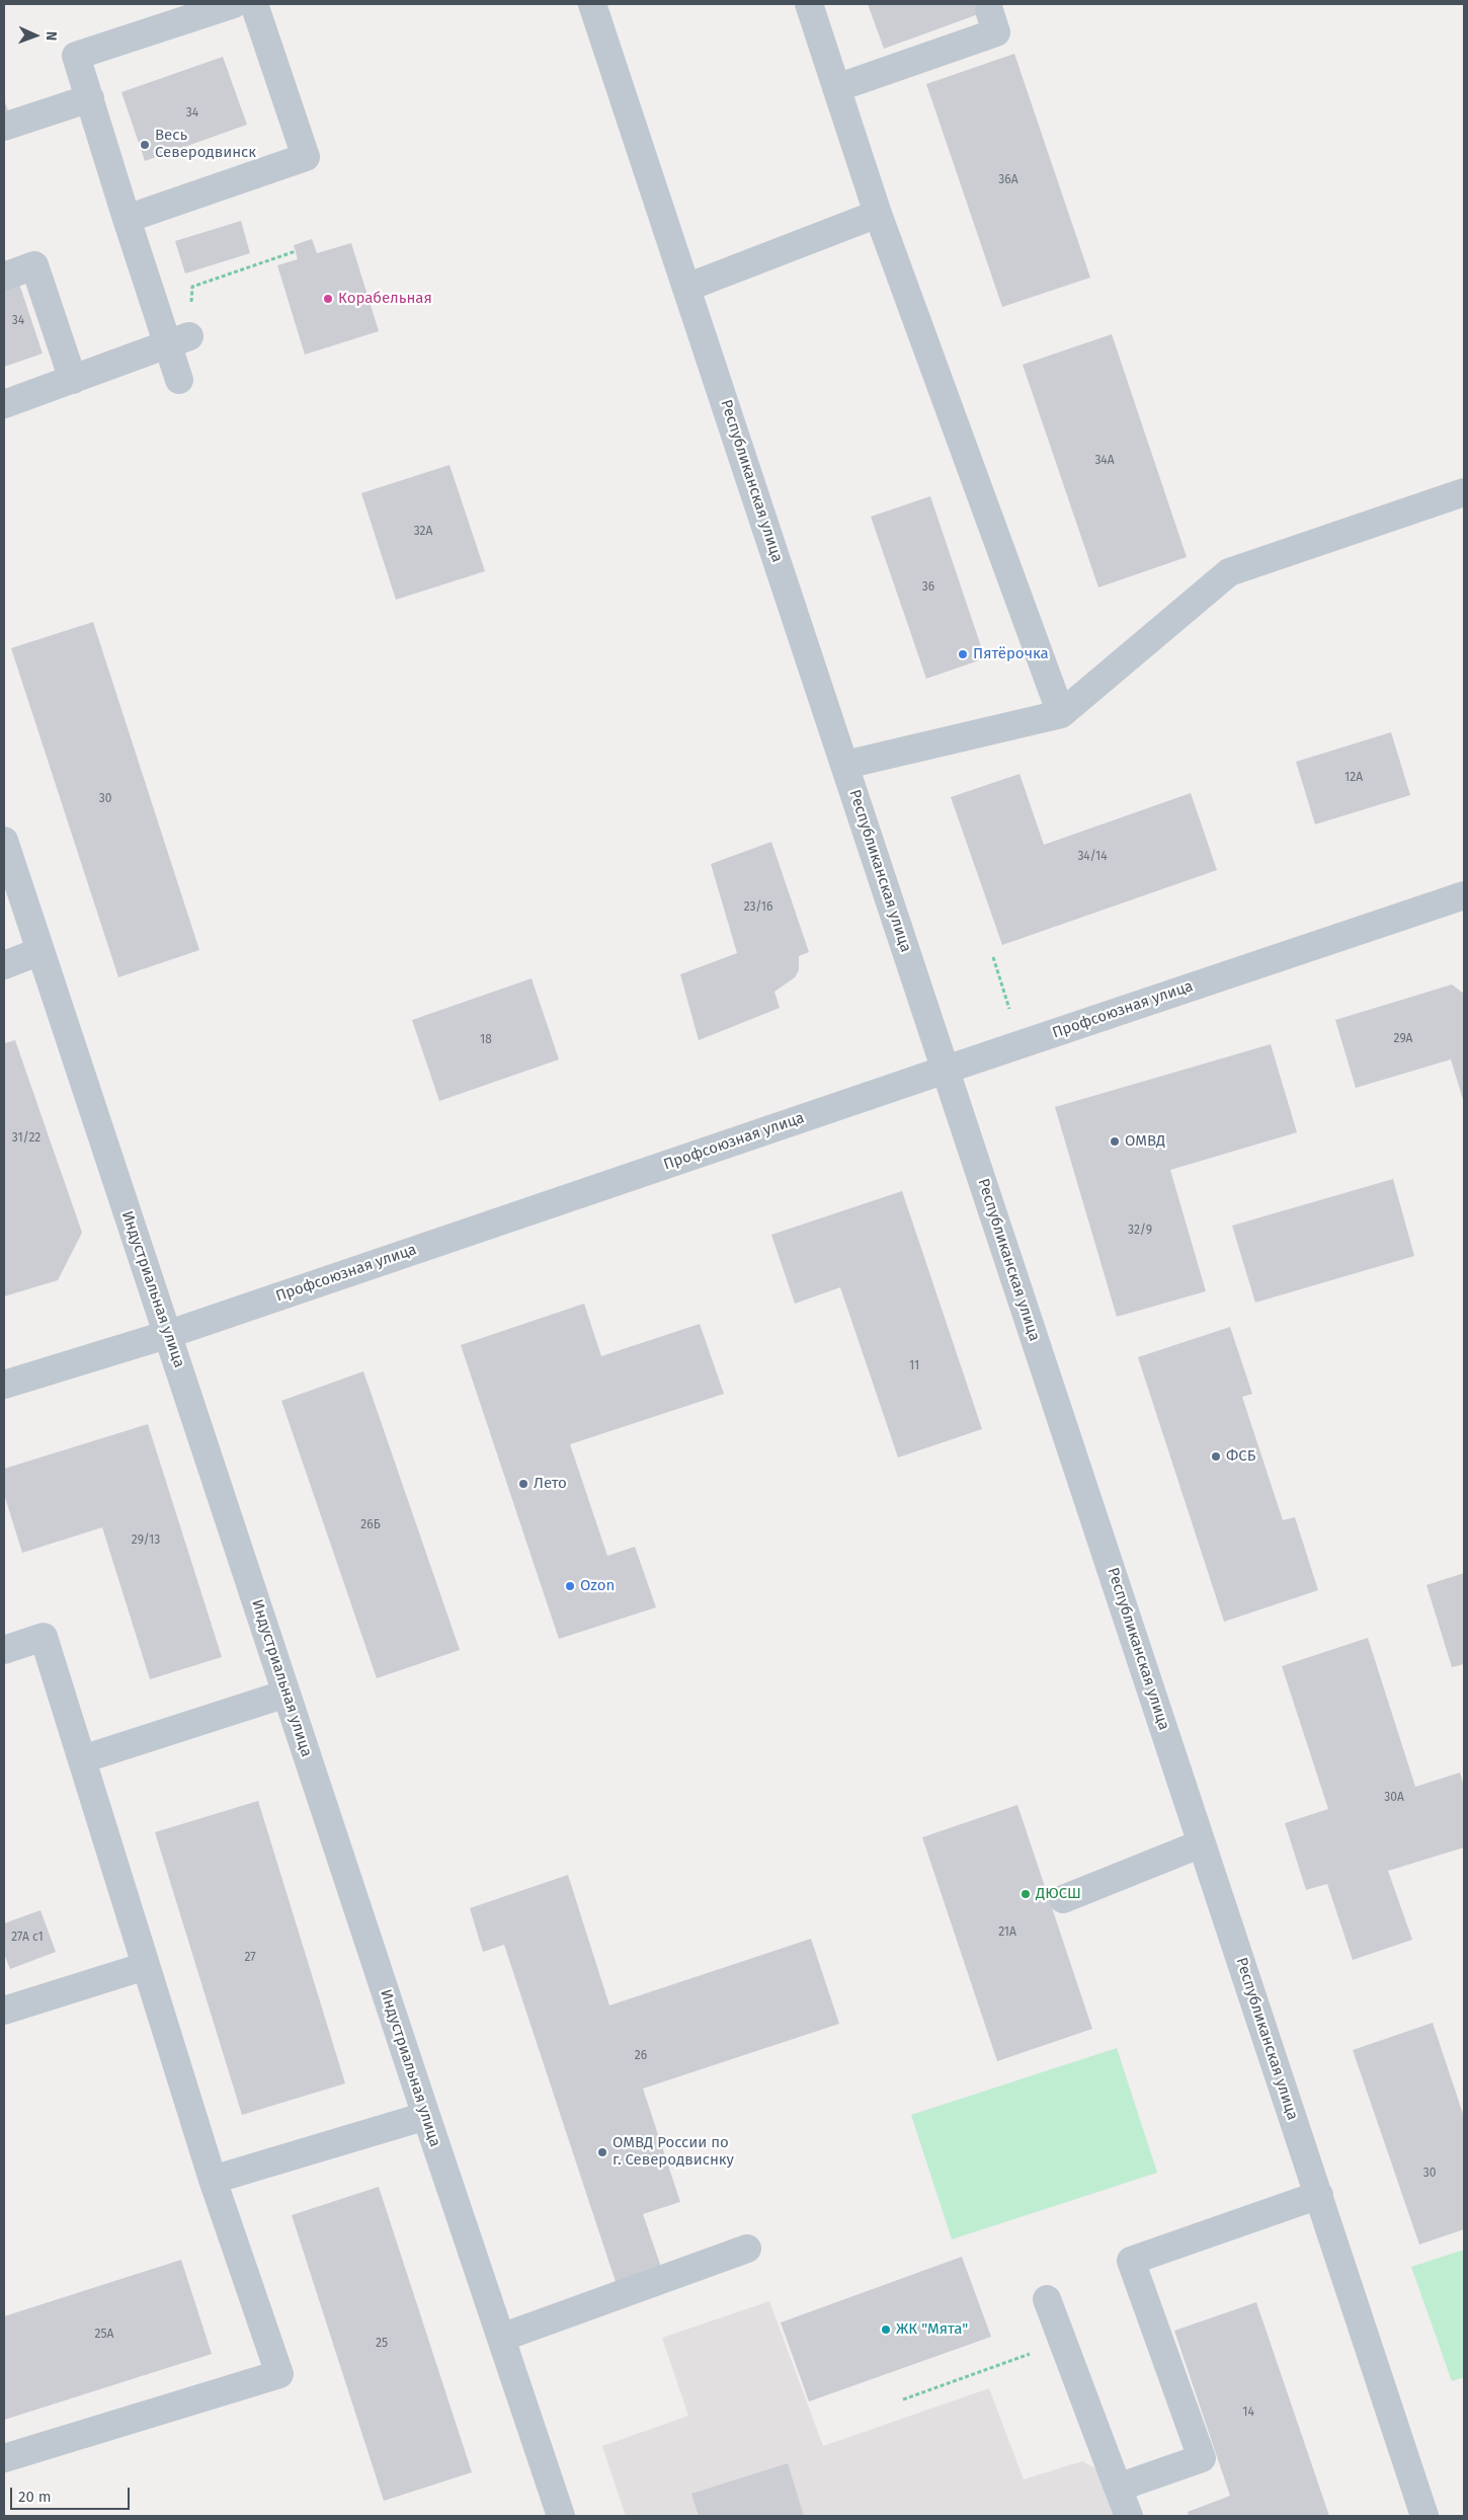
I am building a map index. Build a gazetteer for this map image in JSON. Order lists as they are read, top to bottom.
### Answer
{
  "streets": {
    "street": ["Республиканская улица", "Профсоюзная улица", "Индустриальная улица"]
  },
  "crossings": [
    ["Республиканская улица", "Профсоюзная улица"],
    ["Профсоюзная улица", "Индустриальная улица"]
  ],
  "places": [
    "Весь Северодвинск",
    "Корабельная",
    "Пятёрочка",
    "ОМВД",
    "ФСБ",
    "Лето",
    "Ozon",
    "ДЮСШ",
    "ОМВД России по г. Северодвиснку",
    "ЖК \"Мята\""
  ],
  "house_numbers": [
    "34",
    "36А",
    "34",
    "34А",
    "32А",
    "36",
    "12А",
    "30",
    "34/14",
    "23/16",
    "29А",
    "18",
    "31/22",
    "32/9",
    "11",
    "26Б",
    "29/13",
    "30А",
    "21А",
    "27А с1",
    "27",
    "26",
    "30",
    "25А",
    "25",
    "14"
  ],
  "scale_bar": "20 m",
  "north": "right"
}
